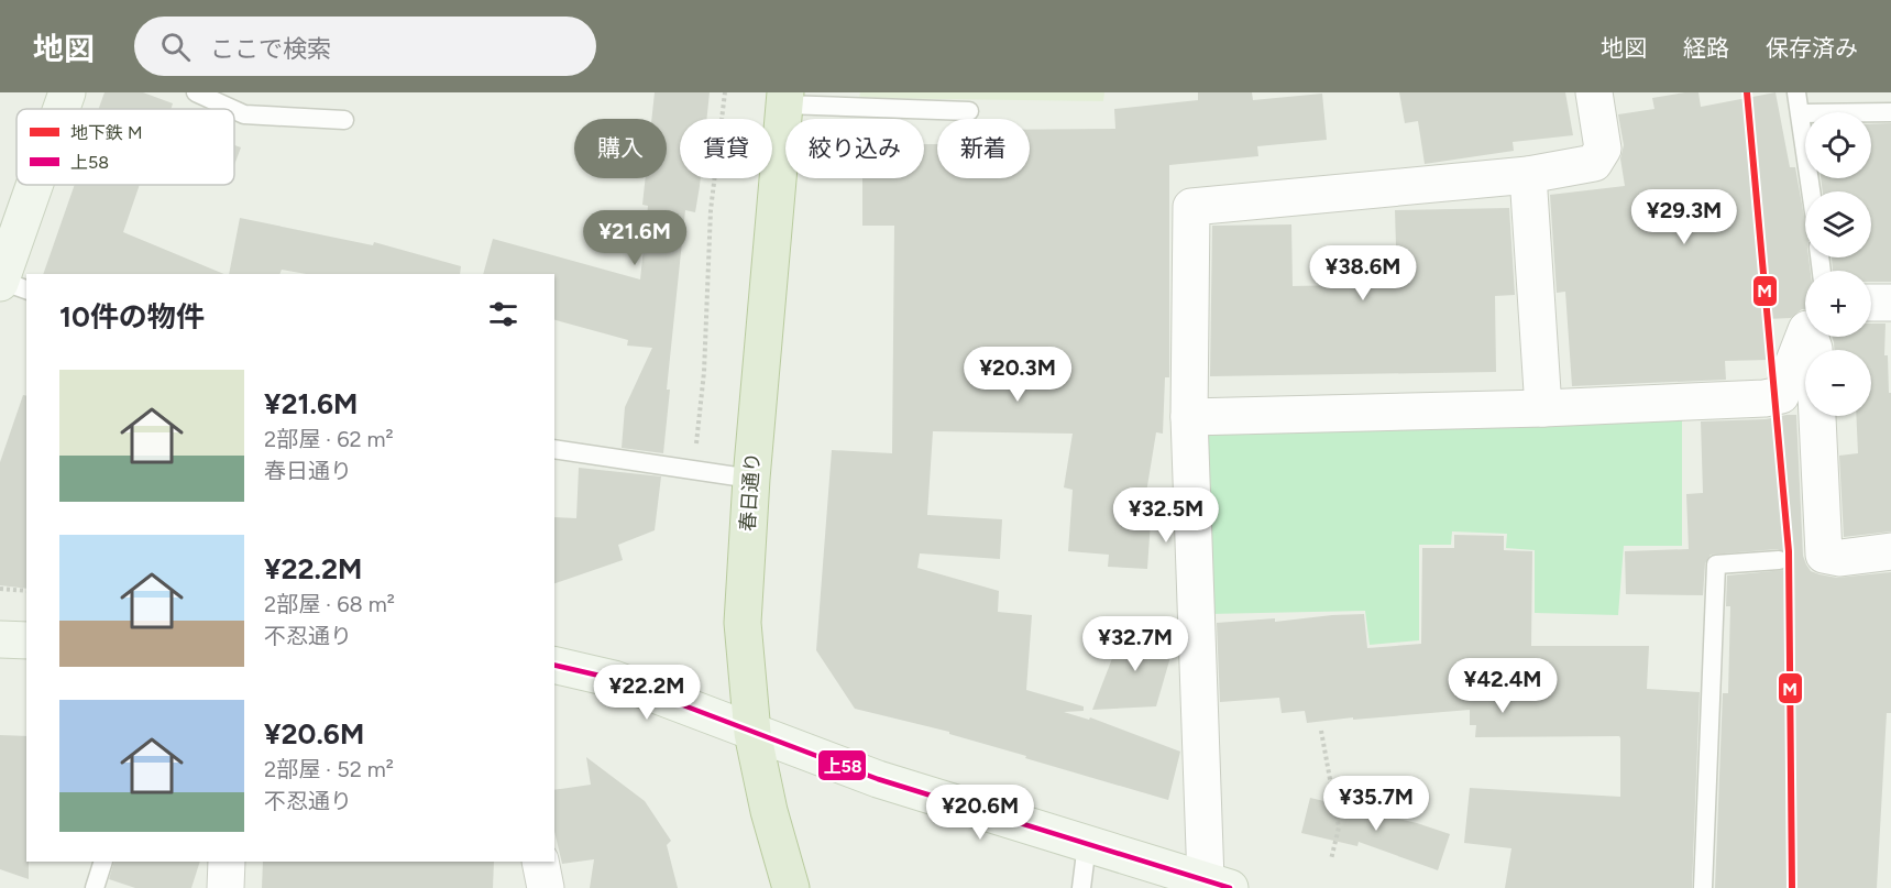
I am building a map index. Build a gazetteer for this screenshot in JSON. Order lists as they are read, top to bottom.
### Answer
{
  "streets": {
    "highway": ["春日通り"]
  },
  "lines": ["metro line M", "transit line 上58"],
  "legend": ["地下鉄 M", "上58"],
  "page": {
    "header": "地図",
    "search": "ここで検索",
    "nav": ["地図", "経路", "保存済み"],
    "map_buttons": ["+", "−"],
    "chip": [
      "購入",
      "賃貸",
      "絞り込み",
      "新着"
    ],
    "price": [
      "¥29.3M",
      "¥21.6M",
      "¥38.6M",
      "¥20.3M",
      "¥32.5M",
      "¥32.7M",
      "¥42.4M",
      "¥22.2M",
      "¥35.7M",
      "¥20.6M"
    ],
    "heading": "10件の物件",
    "list": [
      {
        "name": "¥21.6M",
        "note": "2部屋 · 62 m² · 春日通り"
      },
      {
        "name": "¥22.2M",
        "note": "2部屋 · 68 m² · 不忍通り"
      },
      {
        "name": "¥20.6M",
        "note": "2部屋 · 52 m² · 不忍通り"
      }
    ]
  }
}
